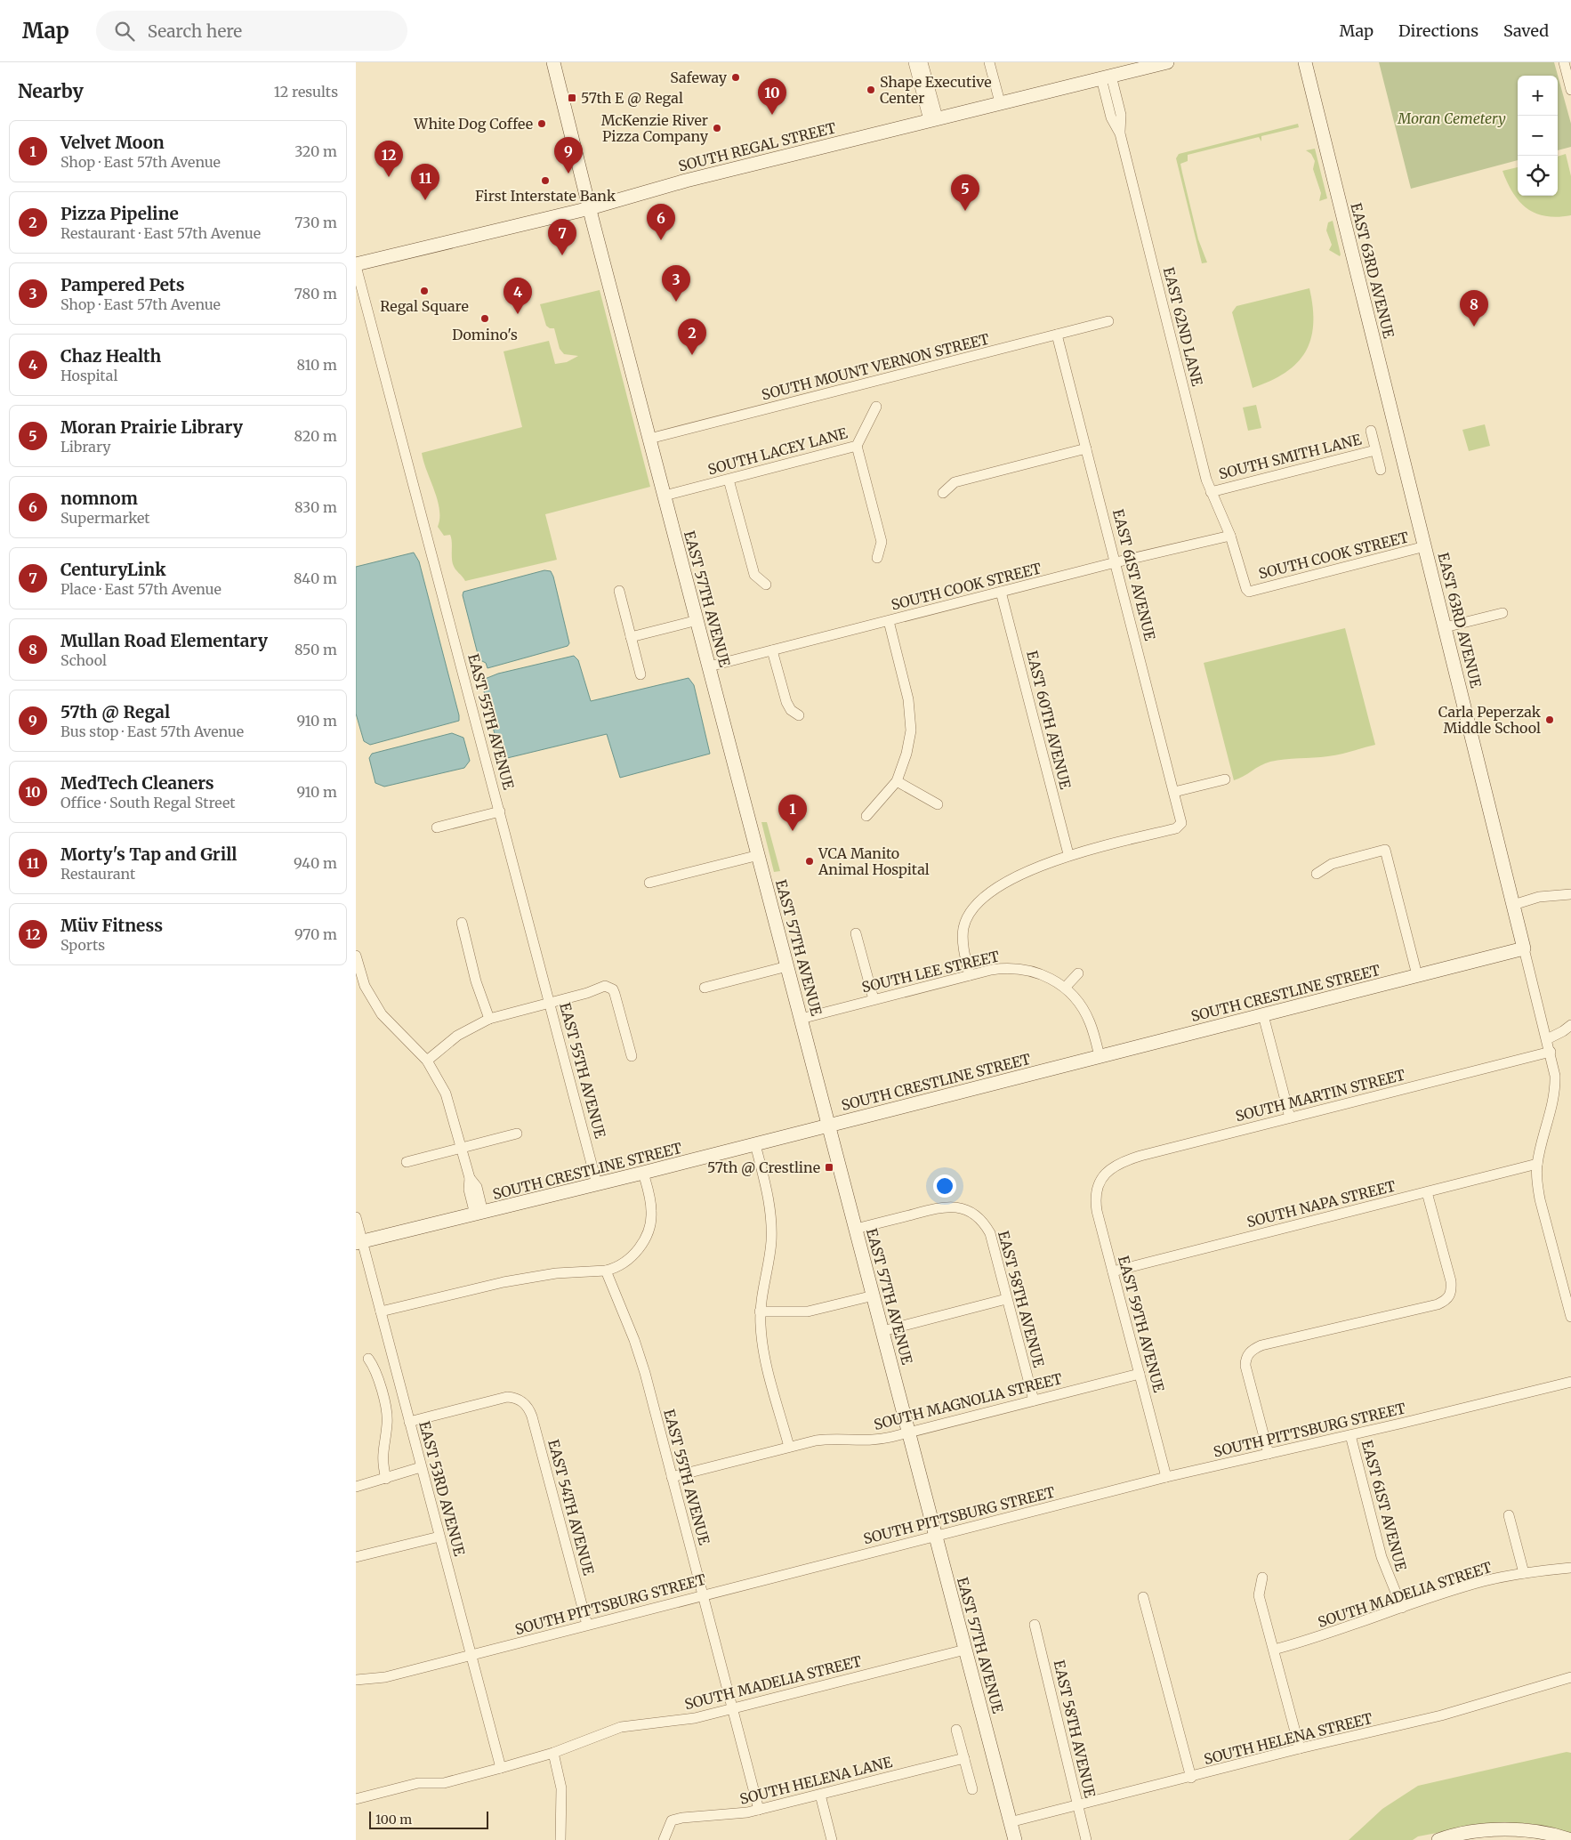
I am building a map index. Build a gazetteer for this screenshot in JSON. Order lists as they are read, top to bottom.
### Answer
{
  "streets": {
    "street": [
      "SOUTH REGAL STREET",
      "EAST 63RD AVENUE",
      "EAST 62ND LANE",
      "SOUTH MOUNT VERNON STREET",
      "SOUTH LACEY LANE",
      "SOUTH SMITH LANE",
      "SOUTH COOK STREET",
      "EAST 61ST AVENUE",
      "EAST 57TH AVENUE",
      "EAST 60TH AVENUE",
      "EAST 55TH AVENUE",
      "SOUTH LEE STREET",
      "SOUTH CRESTLINE STREET",
      "SOUTH MARTIN STREET",
      "SOUTH NAPA STREET",
      "EAST 58TH AVENUE",
      "EAST 59TH AVENUE",
      "SOUTH MAGNOLIA STREET",
      "SOUTH PITTSBURG STREET",
      "EAST 53RD AVENUE",
      "EAST 54TH AVENUE",
      "SOUTH MADELIA STREET",
      "SOUTH HELENA STREET",
      "SOUTH HELENA LANE"
    ]
  },
  "crossings": [
    ["SOUTH REGAL STREET", "EAST 62ND LANE"],
    ["SOUTH REGAL STREET", "EAST 57TH AVENUE"],
    ["SOUTH REGAL STREET", "EAST 55TH AVENUE"],
    ["EAST 63RD AVENUE", "SOUTH COOK STREET"],
    ["EAST 63RD AVENUE", "SOUTH CRESTLINE STREET"],
    ["EAST 63RD AVENUE", "SOUTH MARTIN STREET"],
    ["EAST 63RD AVENUE", "SOUTH NAPA STREET"],
    ["EAST 62ND LANE", "SOUTH SMITH LANE"],
    ["EAST 62ND LANE", "SOUTH COOK STREET"],
    ["SOUTH MOUNT VERNON STREET", "EAST 61ST AVENUE"],
    ["SOUTH MOUNT VERNON STREET", "EAST 57TH AVENUE"],
    ["SOUTH LACEY LANE", "EAST 57TH AVENUE"],
    ["SOUTH COOK STREET", "EAST 61ST AVENUE"],
    ["SOUTH COOK STREET", "EAST 57TH AVENUE"],
    ["SOUTH COOK STREET", "EAST 60TH AVENUE"],
    ["EAST 61ST AVENUE", "EAST 60TH AVENUE"],
    ["EAST 61ST AVENUE", "SOUTH PITTSBURG STREET"],
    ["EAST 61ST AVENUE", "SOUTH MADELIA STREET"],
    ["EAST 57TH AVENUE", "SOUTH LEE STREET"],
    ["EAST 57TH AVENUE", "SOUTH CRESTLINE STREET"],
    ["EAST 57TH AVENUE", "EAST 58TH AVENUE"],
    ["EAST 57TH AVENUE", "SOUTH MAGNOLIA STREET"],
    ["EAST 57TH AVENUE", "SOUTH PITTSBURG STREET"],
    ["EAST 57TH AVENUE", "SOUTH MADELIA STREET"],
    ["EAST 57TH AVENUE", "SOUTH HELENA STREET"],
    ["EAST 55TH AVENUE", "SOUTH CRESTLINE STREET"],
    ["EAST 55TH AVENUE", "SOUTH MAGNOLIA STREET"],
    ["EAST 55TH AVENUE", "SOUTH PITTSBURG STREET"],
    ["EAST 55TH AVENUE", "SOUTH MADELIA STREET"],
    ["EAST 55TH AVENUE", "SOUTH HELENA LANE"],
    ["SOUTH LEE STREET", "SOUTH CRESTLINE STREET"],
    ["SOUTH CRESTLINE STREET", "EAST 53RD AVENUE"],
    ["SOUTH MARTIN STREET", "EAST 59TH AVENUE"],
    ["SOUTH NAPA STREET", "EAST 59TH AVENUE"],
    ["EAST 58TH AVENUE", "SOUTH MAGNOLIA STREET"],
    ["EAST 58TH AVENUE", "SOUTH HELENA STREET"],
    ["EAST 59TH AVENUE", "SOUTH MAGNOLIA STREET"],
    ["EAST 59TH AVENUE", "SOUTH PITTSBURG STREET"],
    ["SOUTH PITTSBURG STREET", "EAST 53RD AVENUE"],
    ["SOUTH PITTSBURG STREET", "EAST 54TH AVENUE"],
    ["EAST 53RD AVENUE", "EAST 54TH AVENUE"],
    ["EAST 53RD AVENUE", "SOUTH MADELIA STREET"]
  ],
  "parks": ["Moran Cemetery"],
  "places": {
    "other": [
      "Safeway",
      "Shape Executive Center",
      "White Dog Coffee",
      "McKenzie River Pizza Company",
      "First Interstate Bank",
      "Regal Square",
      "Domino's",
      "Carla Peperzak Middle School",
      "VCA Manito Animal Hospital"
    ],
    "transit": ["57th E @ Regal", "57th @ Crestline"]
  },
  "scale_bar": "100 m",
  "page": {
    "header": "Map",
    "search": "Search here",
    "nav": ["Map", "Directions", "Saved"],
    "heading": ["Nearby", "12 results"],
    "map_buttons": ["+", "−"],
    "pins": [
      "10",
      "9",
      "12",
      "11",
      "5",
      "6",
      "7",
      "3",
      "4",
      "8",
      "2",
      "1"
    ],
    "list": [
      {
        "mark": "1",
        "name": "Velvet Moon",
        "note": "Shop · East 57th Avenue",
        "value": "320 m"
      },
      {
        "mark": "2",
        "name": "Pizza Pipeline",
        "note": "Restaurant · East 57th Avenue",
        "value": "730 m"
      },
      {
        "mark": "3",
        "name": "Pampered Pets",
        "note": "Shop · East 57th Avenue",
        "value": "780 m"
      },
      {
        "mark": "4",
        "name": "Chaz Health",
        "note": "Hospital",
        "value": "810 m"
      },
      {
        "mark": "5",
        "name": "Moran Prairie Library",
        "note": "Library",
        "value": "820 m"
      },
      {
        "mark": "6",
        "name": "nomnom",
        "note": "Supermarket",
        "value": "830 m"
      },
      {
        "mark": "7",
        "name": "CenturyLink",
        "note": "Place · East 57th Avenue",
        "value": "840 m"
      },
      {
        "mark": "8",
        "name": "Mullan Road Elementary",
        "note": "School",
        "value": "850 m"
      },
      {
        "mark": "9",
        "name": "57th @ Regal",
        "note": "Bus stop · East 57th Avenue",
        "value": "910 m"
      },
      {
        "mark": "10",
        "name": "MedTech Cleaners",
        "note": "Office · South Regal Street",
        "value": "910 m"
      },
      {
        "mark": "11",
        "name": "Morty's Tap and Grill",
        "note": "Restaurant",
        "value": "940 m"
      },
      {
        "mark": "12",
        "name": "Müv Fitness",
        "note": "Sports",
        "value": "970 m"
      }
    ],
    "scale": "100 m"
  }
}
